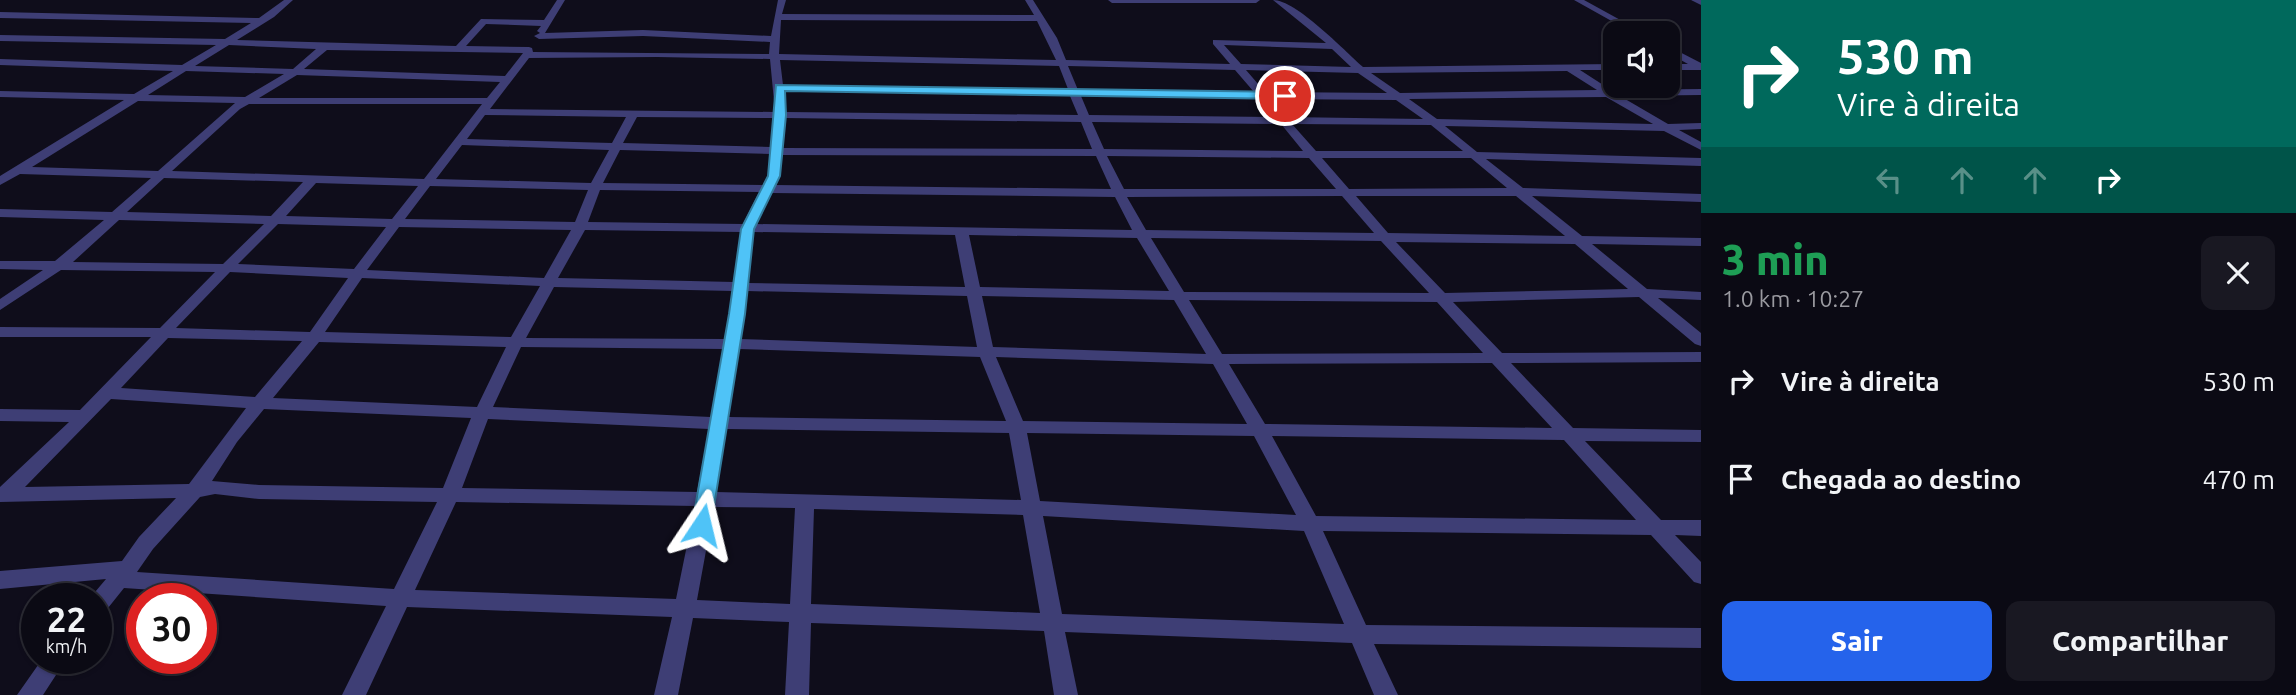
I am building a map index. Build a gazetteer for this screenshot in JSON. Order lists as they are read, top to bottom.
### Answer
{
  "page": {
    "turn": ["530 m", "Vire à direita"],
    "heading": ["3 min", "1.0 km · 10:27"],
    "list": [
      {
        "name": "Vire à direita",
        "value": "530 m"
      },
      {
        "name": "Chegada ao destino",
        "value": "470 m"
      }
    ],
    "speed": "22 km/h",
    "limit": "30",
    "buttons": ["Sair", "Compartilhar"]
  }
}
